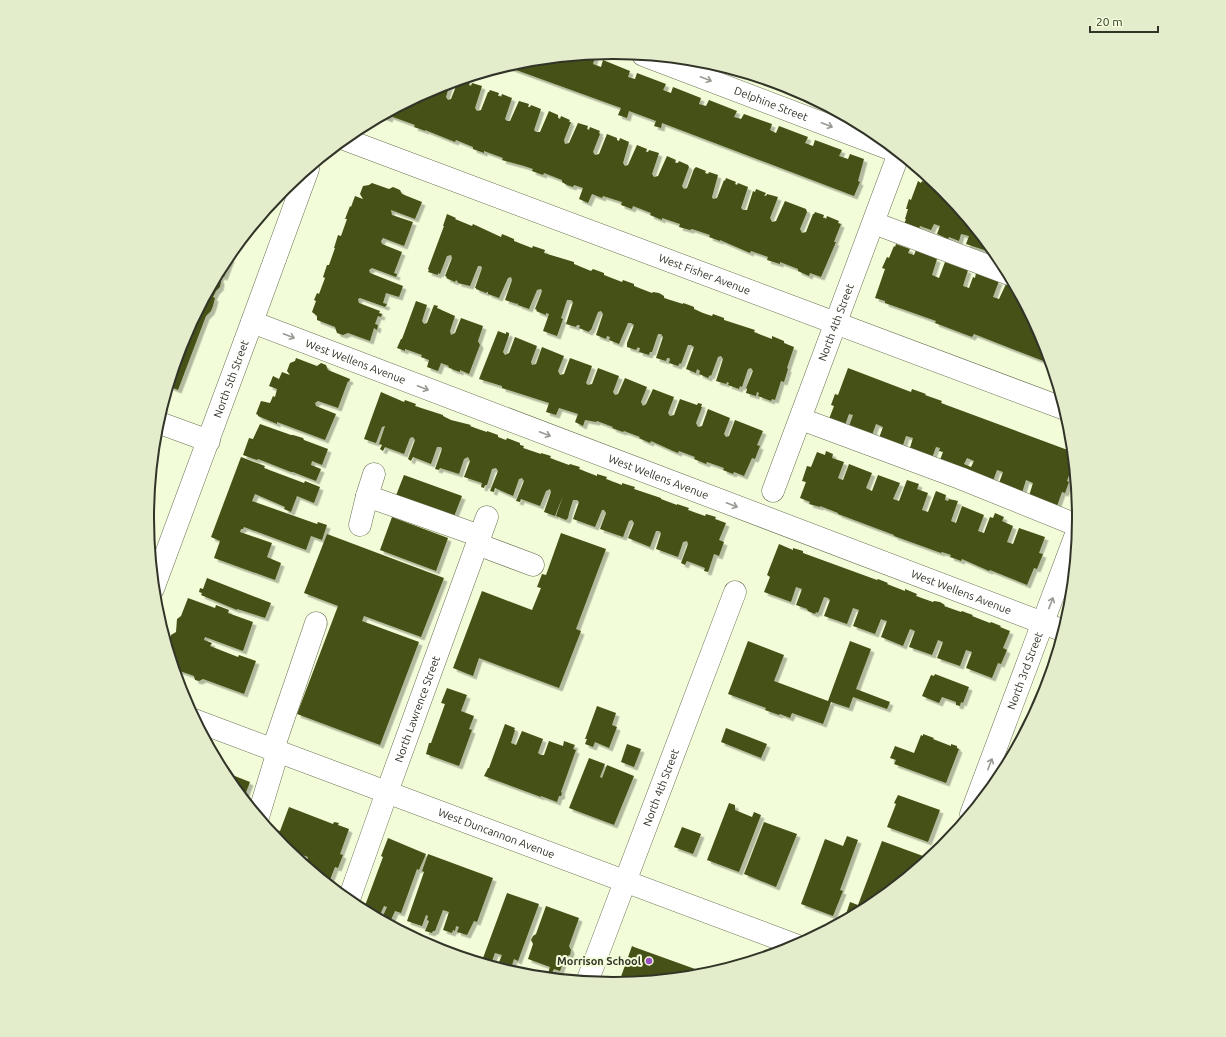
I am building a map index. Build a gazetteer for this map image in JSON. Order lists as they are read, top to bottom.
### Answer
{
  "streets": {
    "street": [
      "Delphine Street",
      "West Fisher Avenue",
      "North 4th Street",
      "West Wellens Avenue",
      "North 5th Street",
      "North 3rd Street",
      "North Lawrence Street",
      "West Duncannon Avenue"
    ]
  },
  "crossings": [
    ["West Fisher Avenue", "North 4th Street"],
    ["North 4th Street", "West Duncannon Avenue"],
    ["West Wellens Avenue", "North 5th Street"],
    ["West Wellens Avenue", "North 3rd Street"],
    ["North Lawrence Street", "West Duncannon Avenue"]
  ],
  "one_way": ["Delphine Street", "North 3rd Street"],
  "places": ["Morrison School"],
  "scale_bar": "20 m"
}
